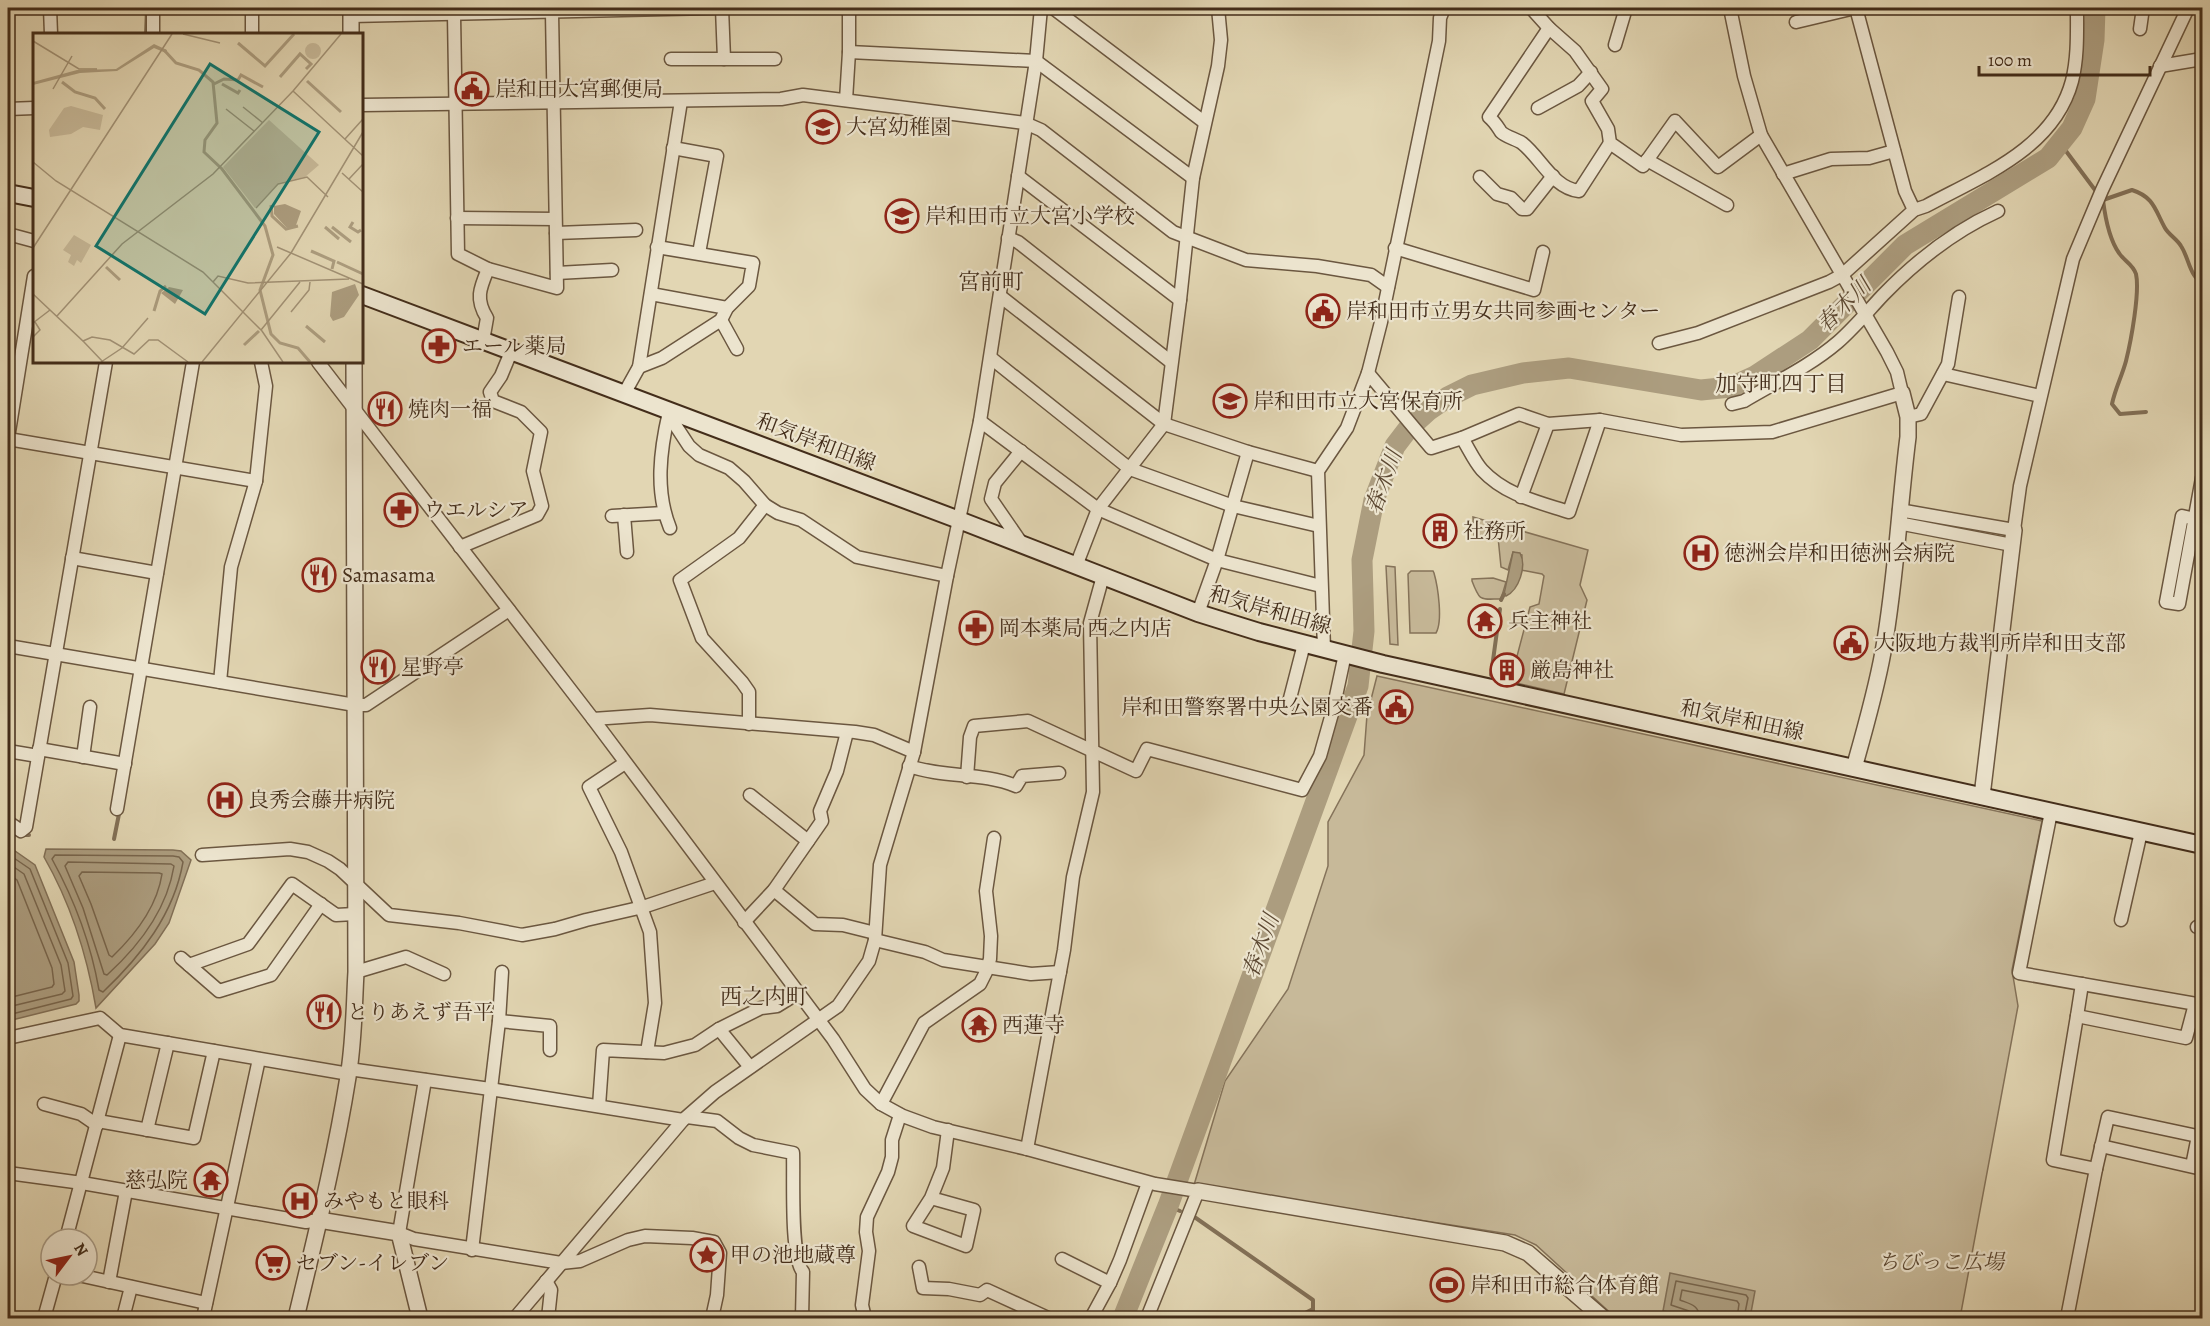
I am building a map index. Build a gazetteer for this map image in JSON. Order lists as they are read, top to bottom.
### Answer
{
  "streets": {
    "main road": ["和気岸和田線"]
  },
  "districts": ["宮前町", "加守町四丁目", "西之内町"],
  "water": ["春木川"],
  "parks": ["ちびっこ広場"],
  "places": {
    "public building": [
      "岸和田大宮郵便局",
      "岸和田市立男女共同参画センター",
      "大阪地方裁判所岸和田支部",
      "岸和田警察署中央公園交番"
    ],
    "school or university": ["大宮幼稚園", "岸和田市立大宮小学校", "岸和田市立大宮保育所"],
    "pharmacy": ["エール薬局", "ウエルシア", "岡本薬局 西之内店"],
    "restaurant": [
      "焼肉一福",
      "Samasama",
      "星野亭",
      "とりあえず吾平"
    ],
    "building": ["社務所", "厳島神社"],
    "hospital": ["徳洲会岸和田徳洲会病院", "良秀会藤井病院", "みやもと眼科"],
    "temple": ["兵主神社", "西蓮寺", "慈弘院"],
    "place": ["甲の池地蔵尊"],
    "supermarket": ["セブン-イレブン"],
    "sports": ["岸和田市総合体育館"]
  },
  "scale_bar": "100 m",
  "north": "top right"
}
